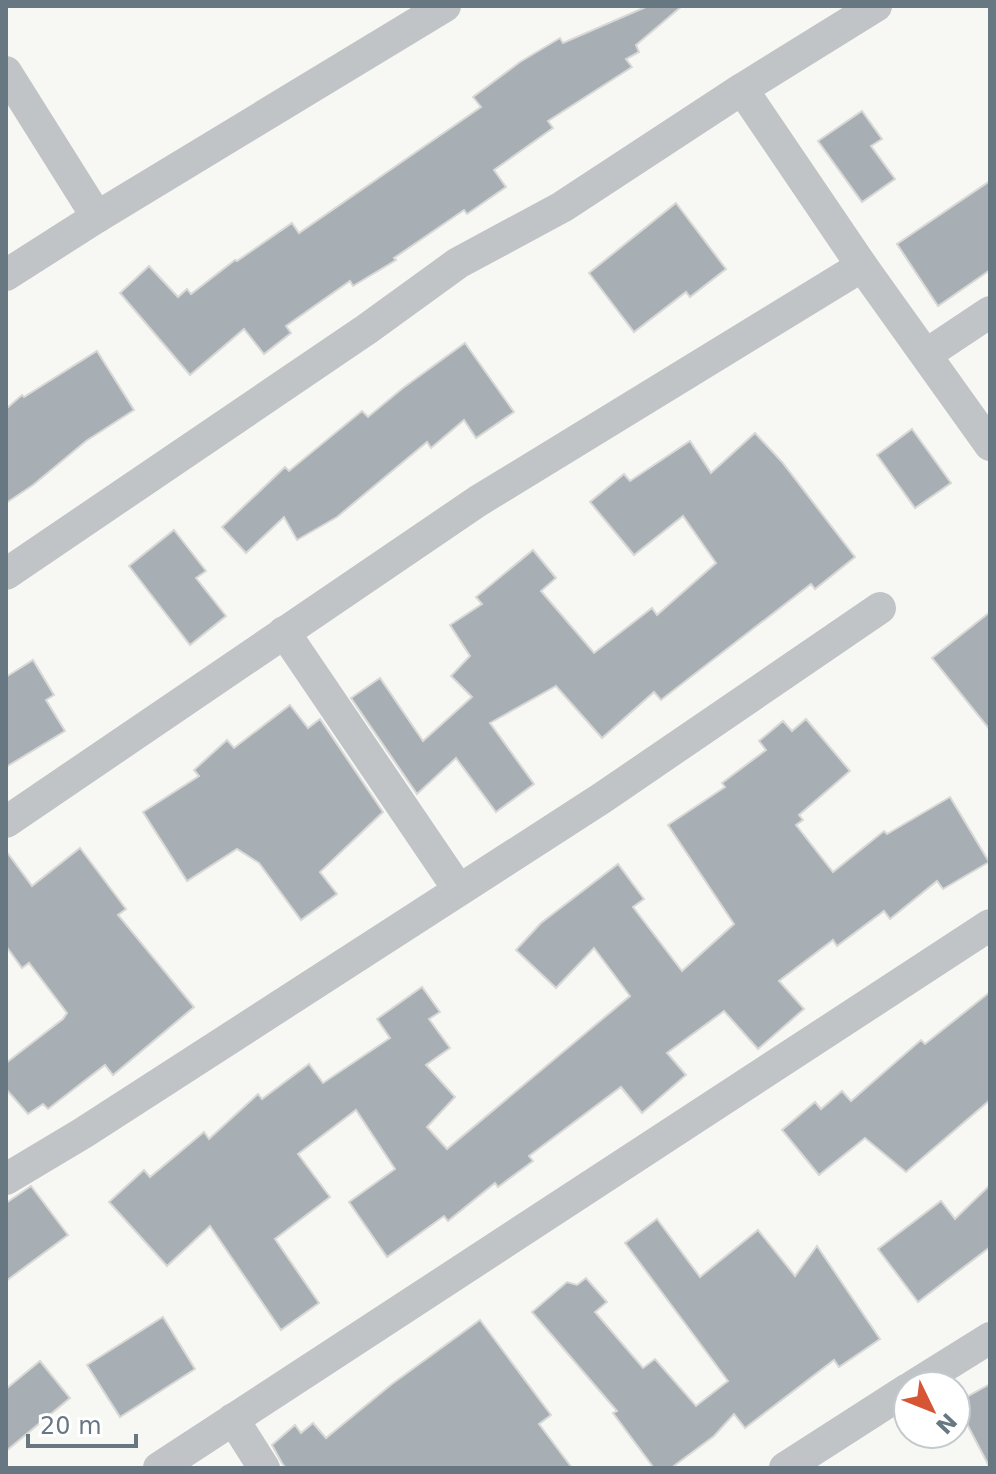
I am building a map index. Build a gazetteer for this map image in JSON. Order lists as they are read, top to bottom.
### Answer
{
  "scale_bar": "20 m",
  "north": "bottom right"
}
